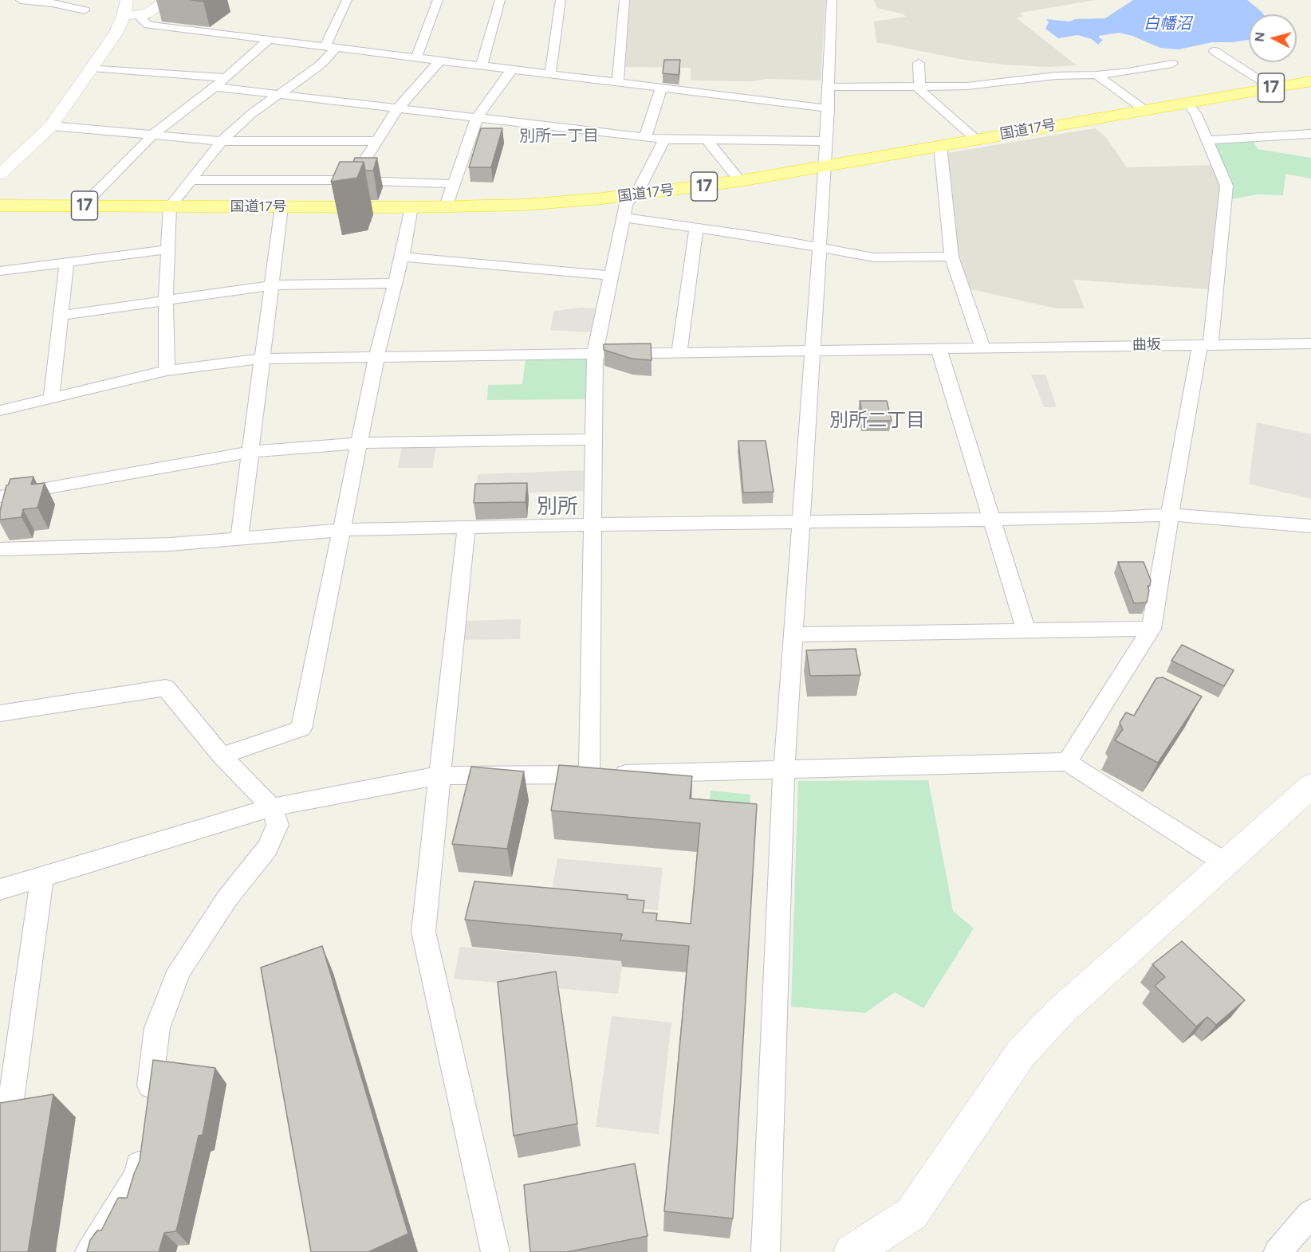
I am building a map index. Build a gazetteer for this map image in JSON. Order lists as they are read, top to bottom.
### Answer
{
  "streets": {
    "highway": ["17", "国道17号"],
    "street": ["曲坂"]
  },
  "districts": ["別所一丁目", "別所二丁目", "別所"],
  "water": ["白幡沼"],
  "north": "left"
}
